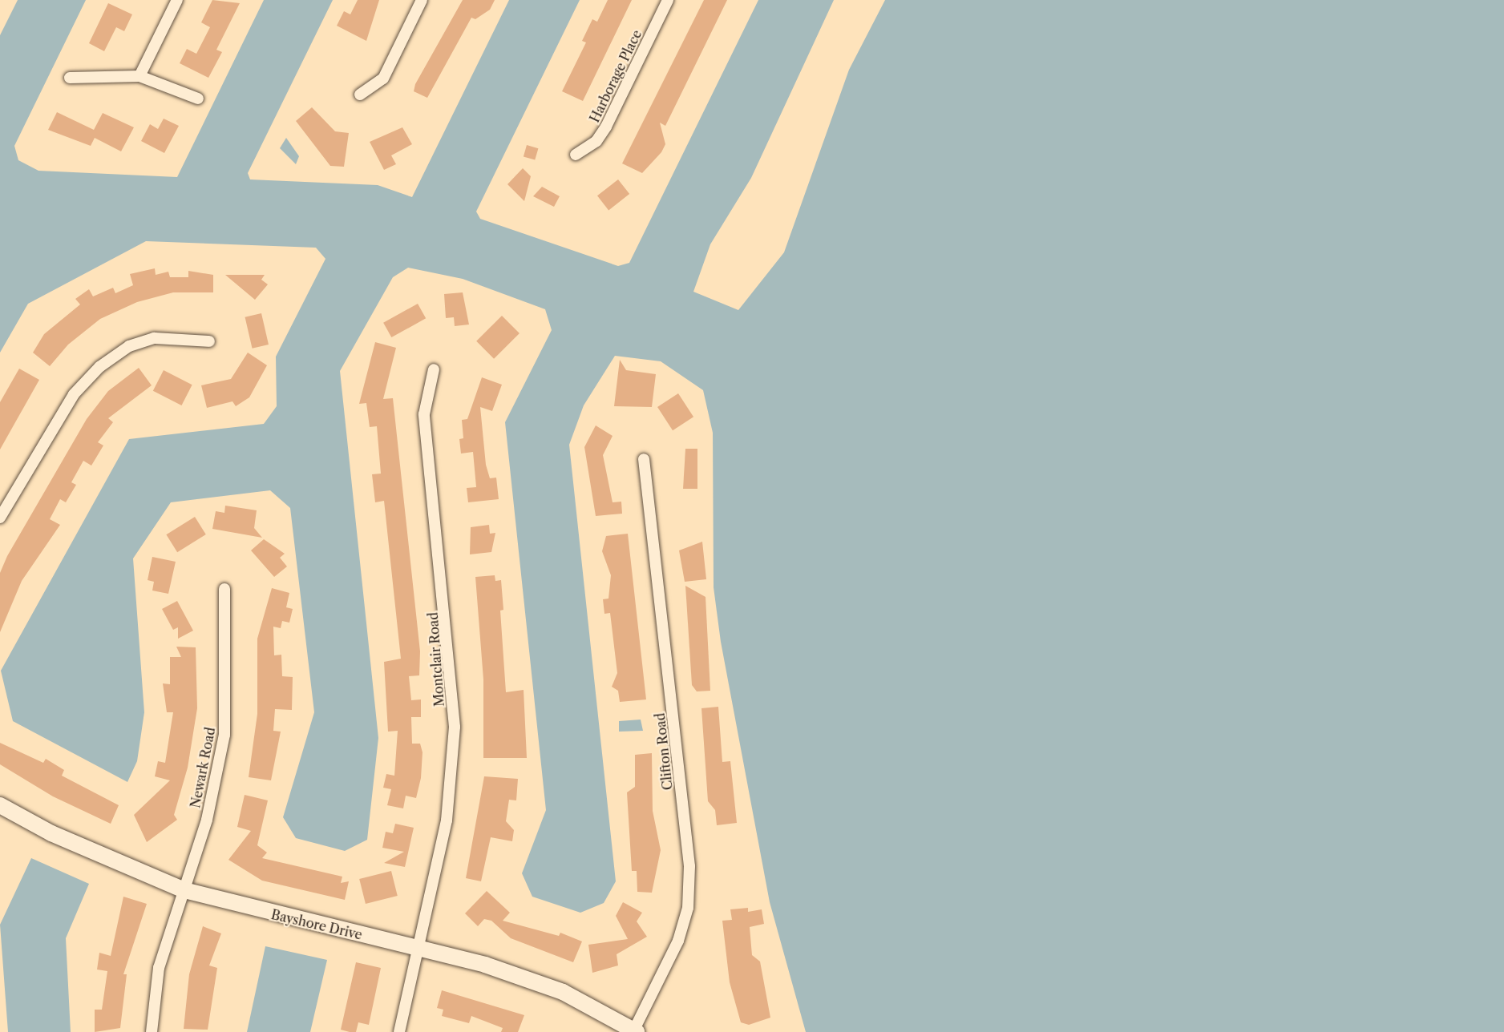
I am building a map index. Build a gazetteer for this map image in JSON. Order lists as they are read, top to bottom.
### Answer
{
  "streets": {
    "street": [
      "Harborage Place",
      "Montclair Road",
      "Clifton Road",
      "Newark Road",
      "Bayshore Drive"
    ]
  },
  "crossings": [
    ["Montclair Road", "Bayshore Drive"],
    ["Clifton Road", "Bayshore Drive"],
    ["Newark Road", "Bayshore Drive"]
  ]
}
